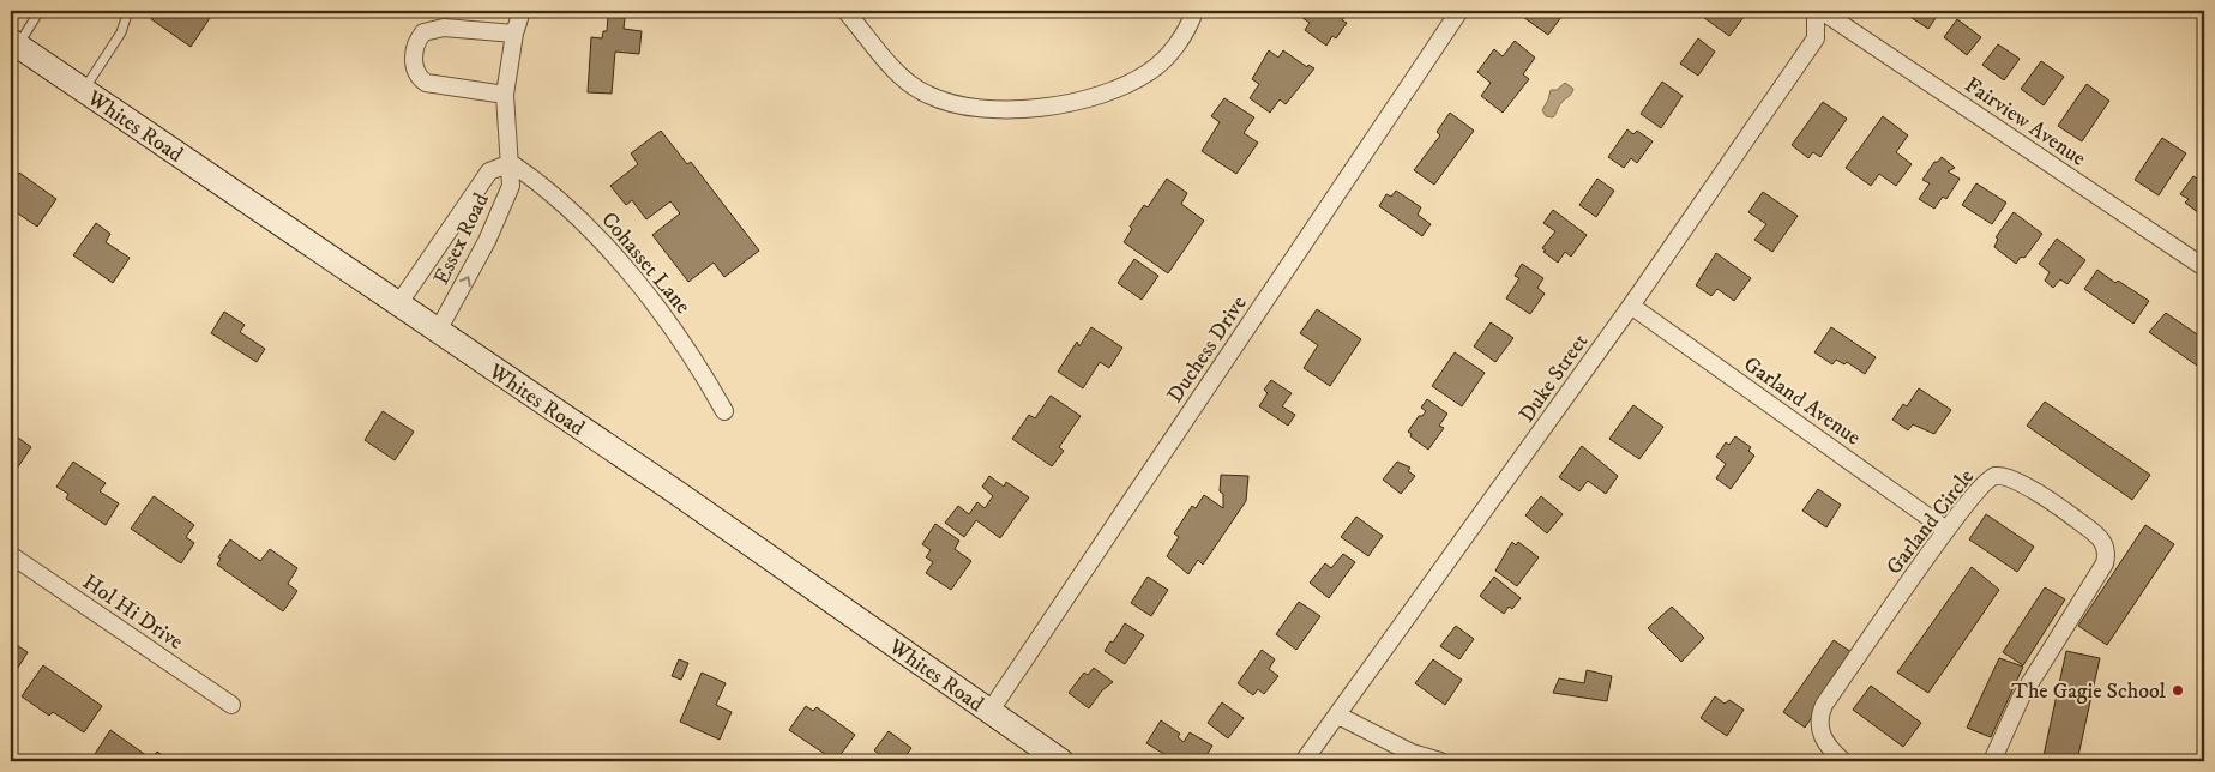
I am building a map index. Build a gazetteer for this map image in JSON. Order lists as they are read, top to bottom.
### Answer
{
  "streets": {
    "street": [
      "Fairview Avenue",
      "Whites Road",
      "Essex Road",
      "Cohasset Lane",
      "Duchess Drive",
      "Duke Street",
      "Garland Avenue",
      "Garland Circle",
      "Hol Hi Drive"
    ]
  },
  "crossings": [
    ["Whites Road", "Essex Road"],
    ["Whites Road", "Duchess Drive"],
    ["Essex Road", "Cohasset Lane"],
    ["Duke Street", "Garland Avenue"],
    ["Garland Avenue", "Garland Circle"]
  ],
  "places": ["The Gagie School"]
}
